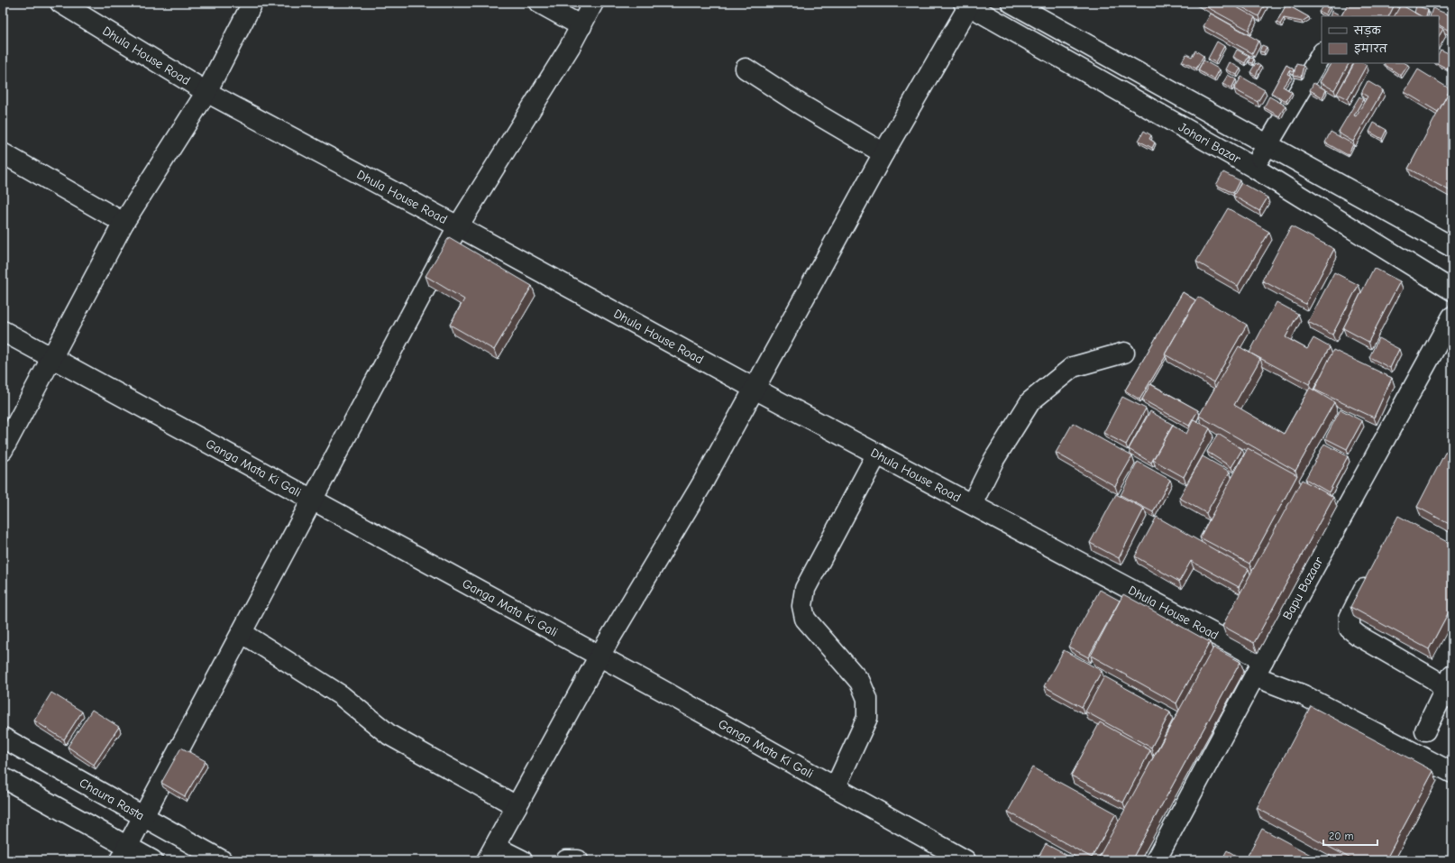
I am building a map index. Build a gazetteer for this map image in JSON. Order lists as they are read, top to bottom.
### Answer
{
  "streets": {
    "street": [
      "Dhula House Road",
      "Johari Bazar",
      "Ganga Mata Ki Gali",
      "Bapu Bazaar",
      "Chaura Rasta"
    ]
  },
  "crossings": [
    ["Dhula House Road", "Bapu Bazaar"]
  ],
  "legend": ["सड़क", "इमारत"],
  "scale_bar": "20 m"
}
